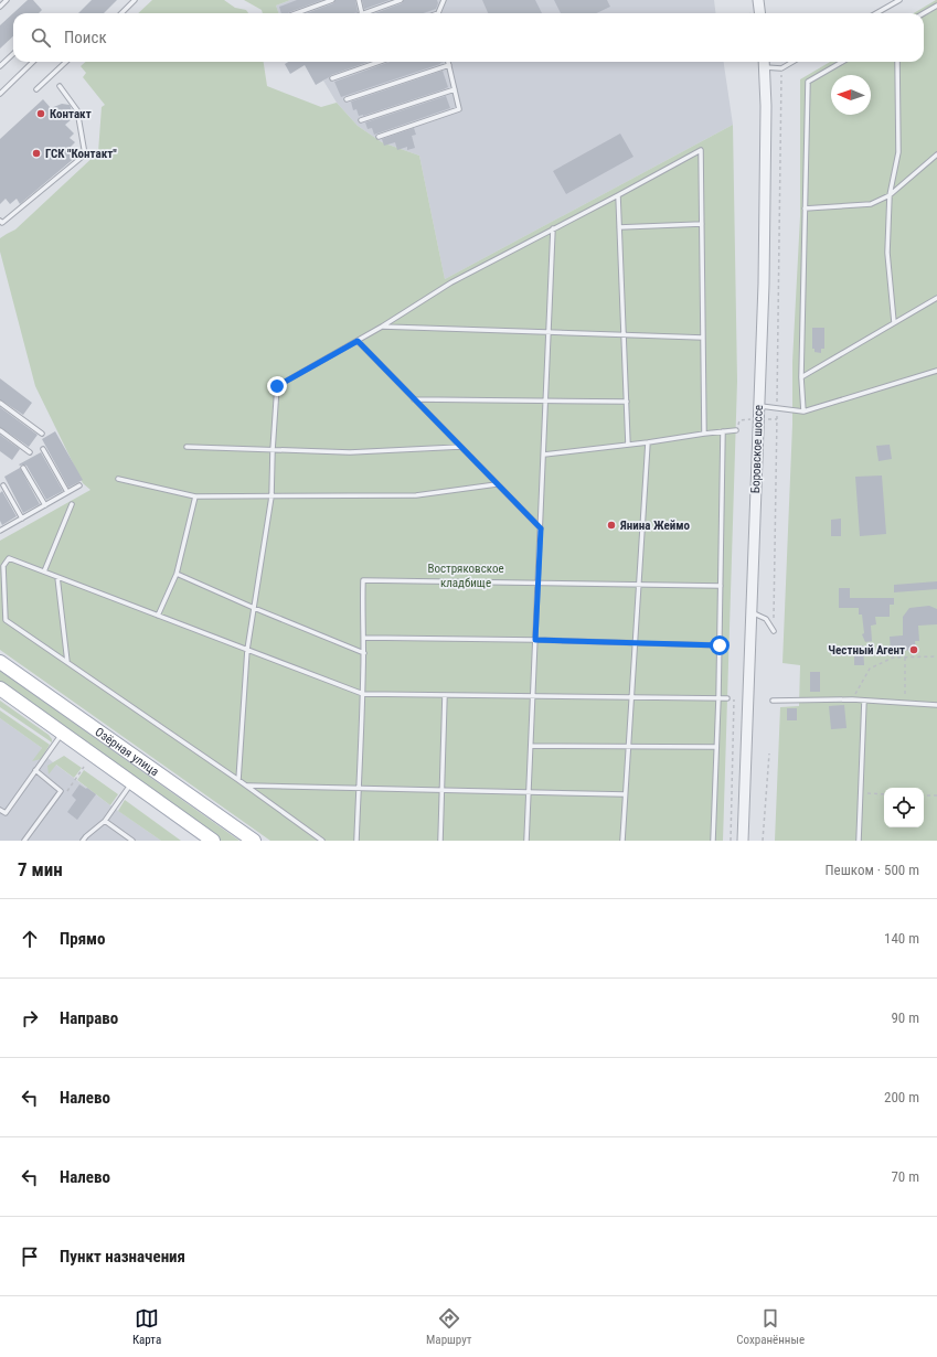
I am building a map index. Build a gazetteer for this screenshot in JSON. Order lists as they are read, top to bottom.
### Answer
{
  "streets": {
    "main road": ["Озёрная улица"],
    "street": ["Боровское шоссе"]
  },
  "parks": ["Востряковское кладбище"],
  "places": [
    "Контакт",
    "ГСК \"Контакт\"",
    "Янина Жеймо",
    "Честный Агент"
  ],
  "north": "left",
  "page": {
    "search": "Поиск",
    "heading": ["7 мин", "Пешком · 500 m"],
    "list": [
      ["Прямо", "140 m"],
      ["Направо", "90 m"],
      ["Налево", "200 m"],
      ["Налево", "70 m"],
      "Пункт назначения"
    ],
    "nav": ["Карта", "Маршрут", "Сохранённые"]
  }
}
